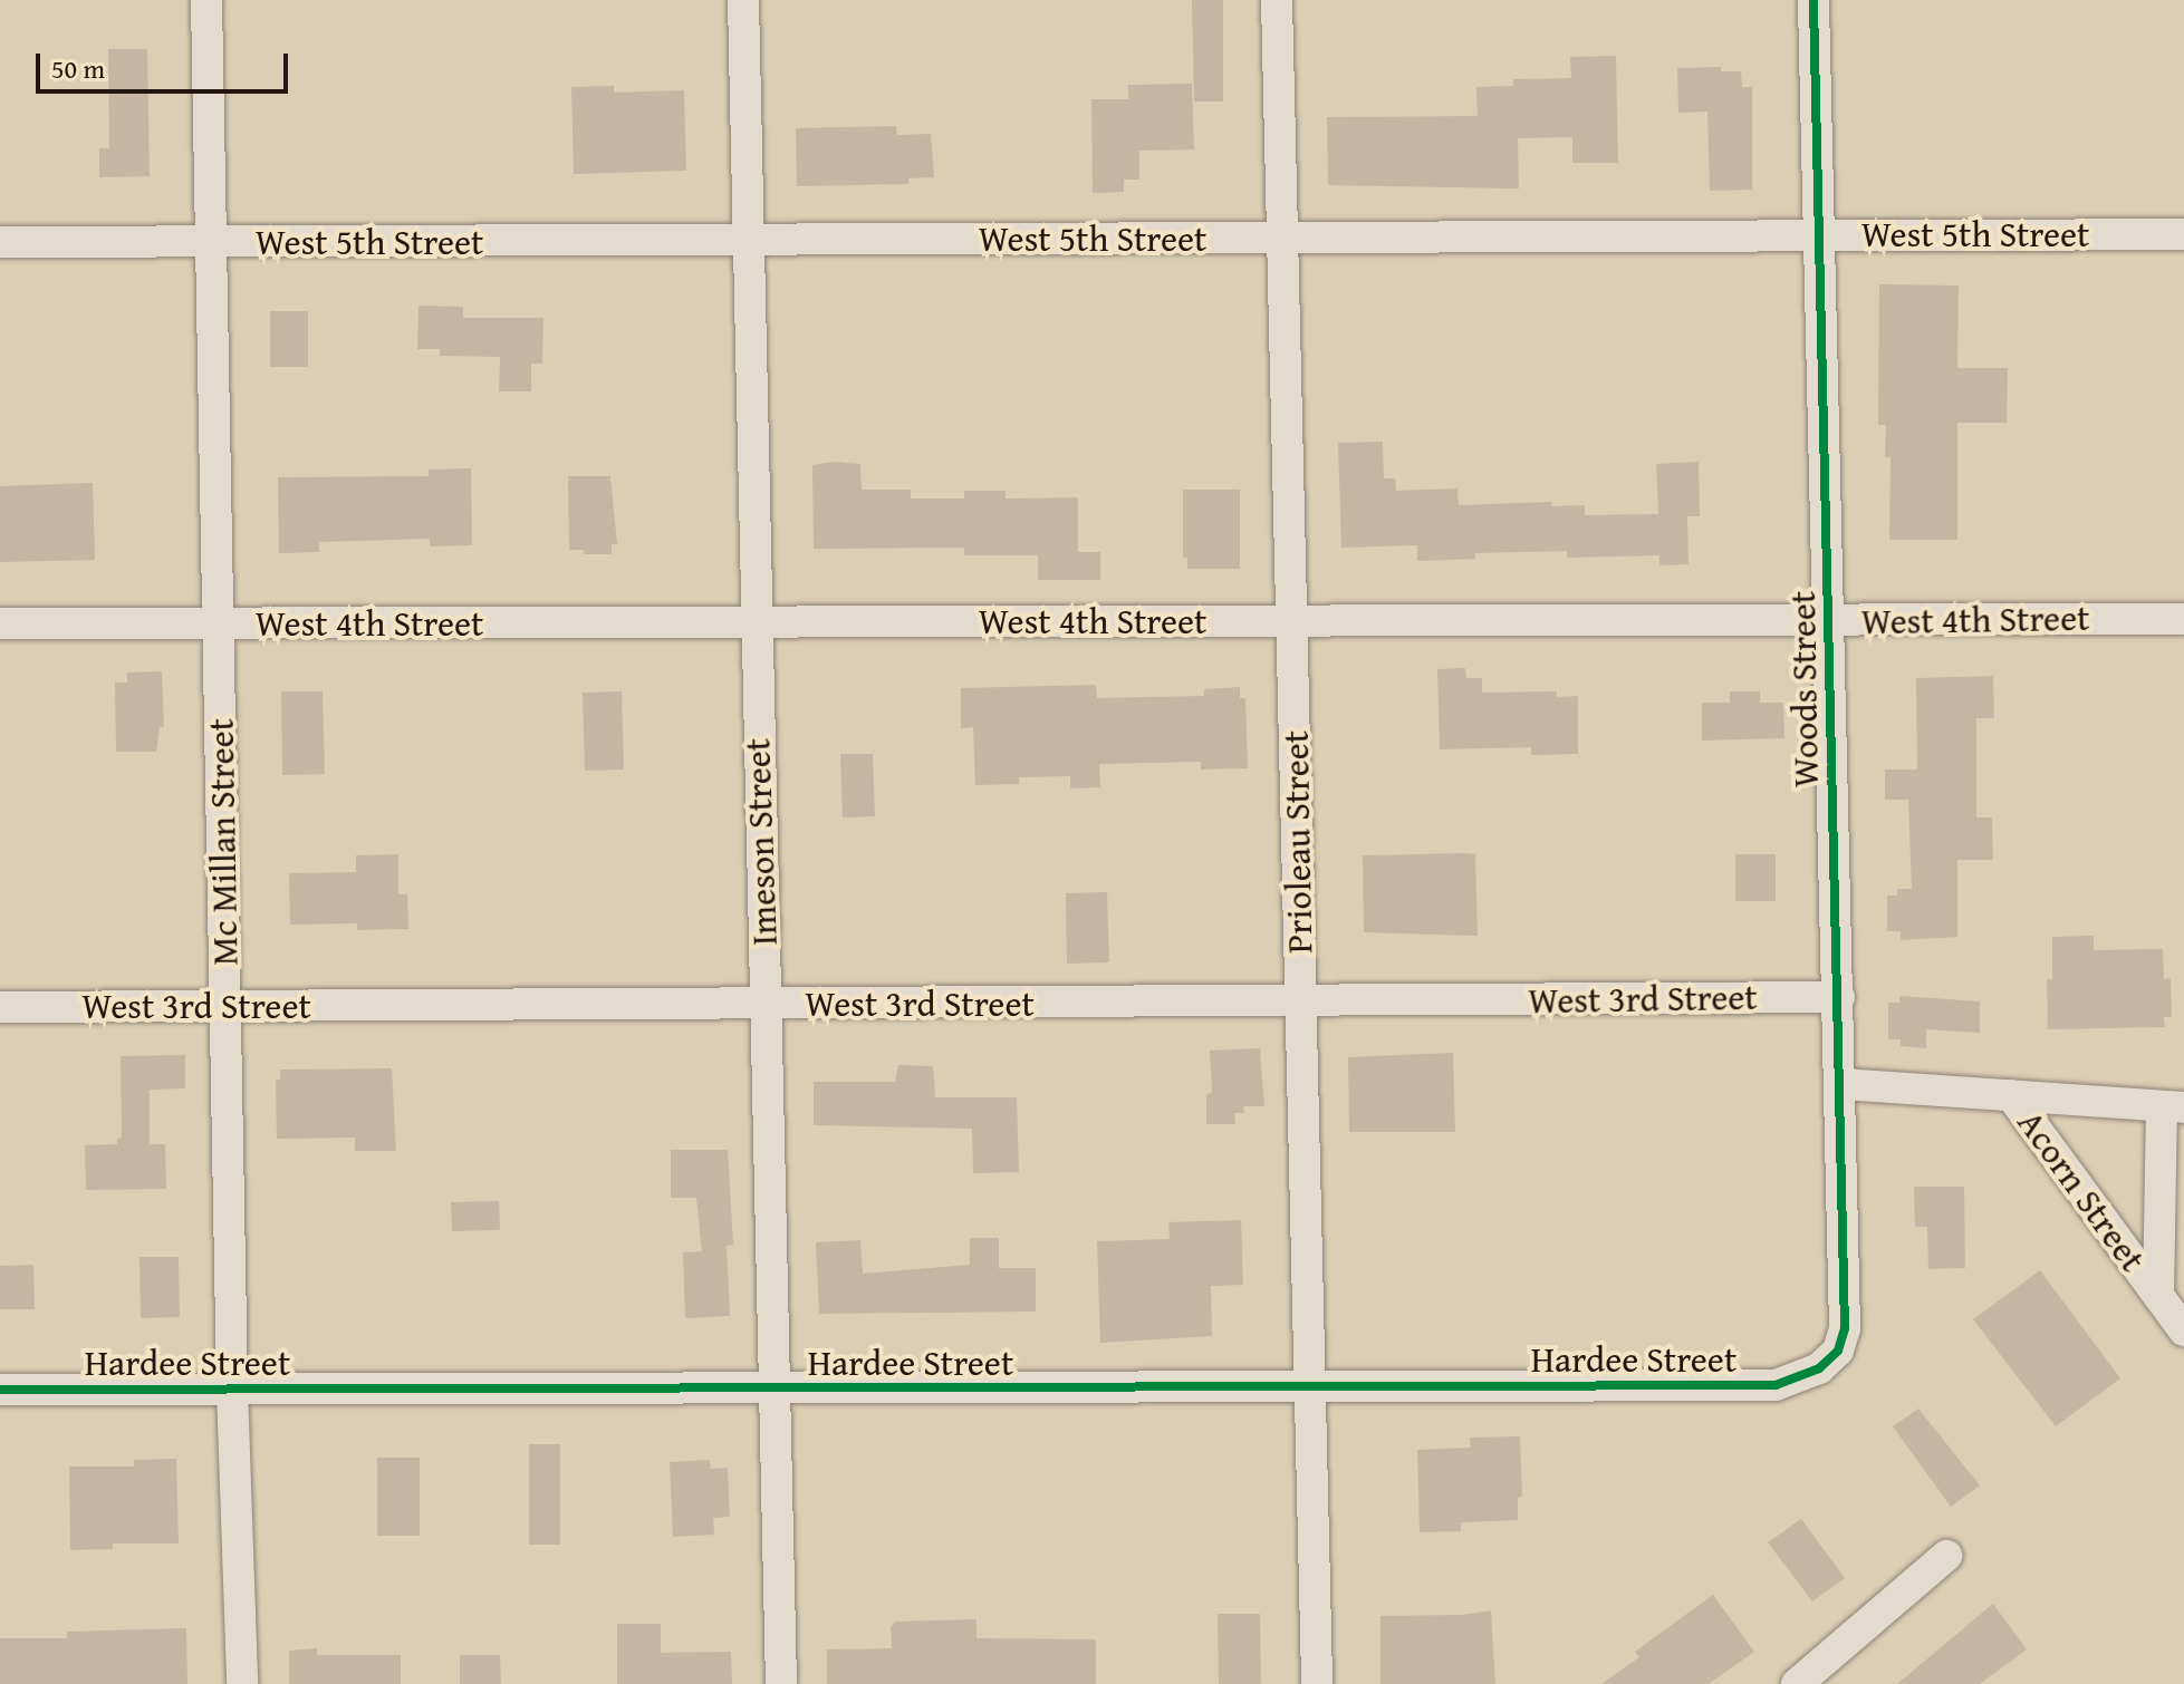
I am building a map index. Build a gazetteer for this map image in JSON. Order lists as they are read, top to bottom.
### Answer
{
  "streets": {
    "street": [
      "West 5th Street",
      "West 4th Street",
      "Woods Street",
      "Mc Millan Street",
      "Imeson Street",
      "Prioleau Street",
      "West 3rd Street",
      "Acorn Street",
      "Hardee Street"
    ]
  },
  "crossings": [
    ["West 5th Street", "Woods Street"],
    ["West 5th Street", "Mc Millan Street"],
    ["West 5th Street", "Imeson Street"],
    ["West 5th Street", "Prioleau Street"],
    ["West 4th Street", "Woods Street"],
    ["West 4th Street", "Mc Millan Street"],
    ["West 4th Street", "Imeson Street"],
    ["West 4th Street", "Prioleau Street"],
    ["Woods Street", "West 3rd Street"],
    ["Woods Street", "Hardee Street"],
    ["Mc Millan Street", "West 3rd Street"],
    ["Mc Millan Street", "Hardee Street"],
    ["Imeson Street", "West 3rd Street"],
    ["Imeson Street", "Hardee Street"],
    ["Prioleau Street", "West 3rd Street"],
    ["Prioleau Street", "Hardee Street"]
  ],
  "scale_bar": "50 m"
}
